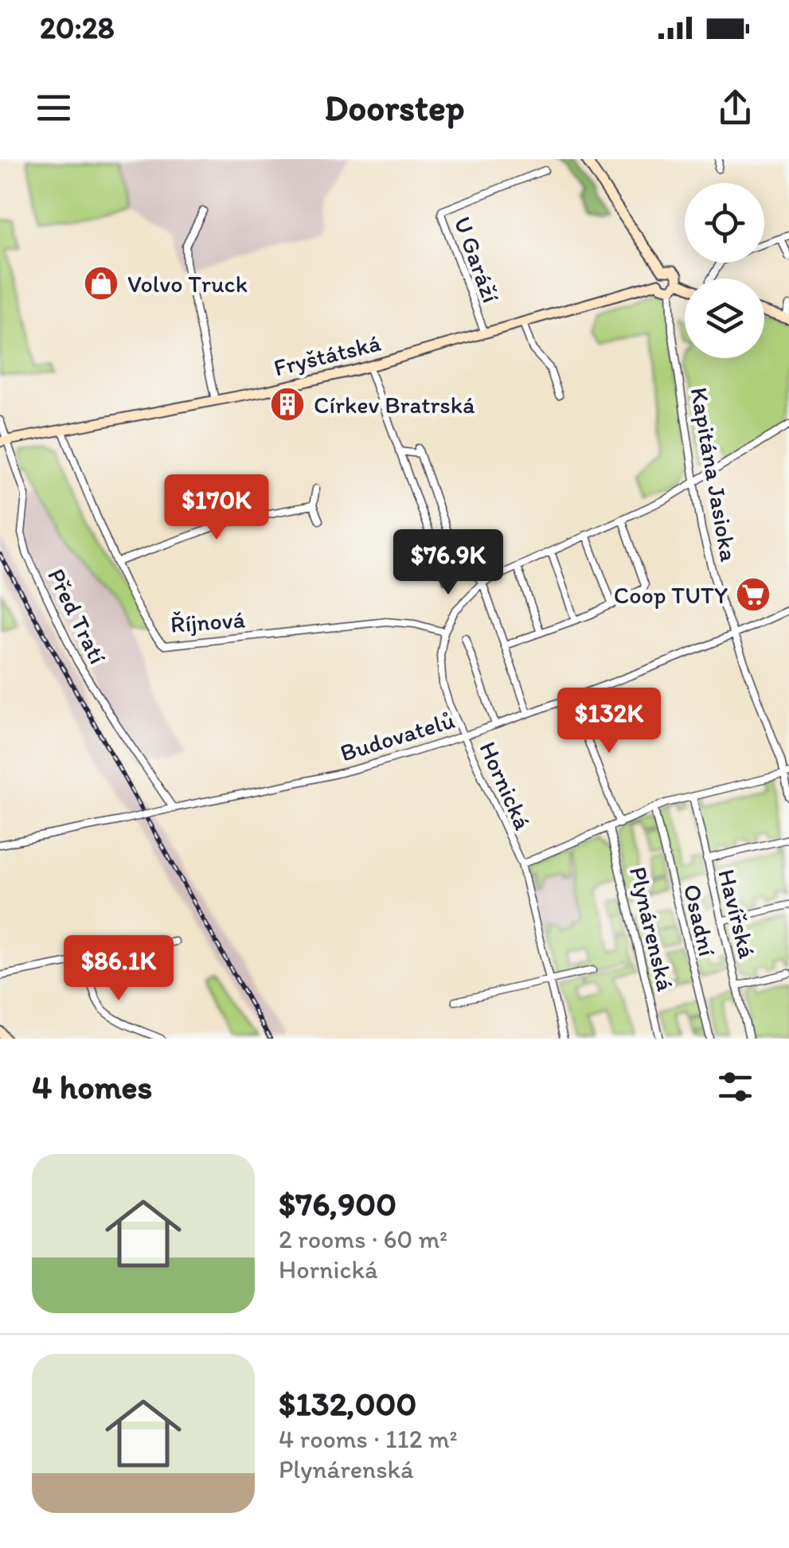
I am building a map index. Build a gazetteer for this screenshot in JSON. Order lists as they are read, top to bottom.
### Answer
{
  "streets": {
    "street": [
      "U Garáží",
      "Fryštátská",
      "Kapitána Jasioka",
      "Před Tratí",
      "Říjnová",
      "Budovatelů",
      "Hornická",
      "Havířská",
      "Osadní",
      "Plynárenská"
    ]
  },
  "crossings": [
    ["U Garáží", "Fryštátská"],
    ["Fryštátská", "Kapitána Jasioka"],
    ["Fryštátská", "Před Tratí"],
    ["Fryštátská", "Říjnová"],
    ["Kapitána Jasioka", "Budovatelů"],
    ["Před Tratí", "Budovatelů"],
    ["Říjnová", "Hornická"],
    ["Budovatelů", "Hornická"]
  ],
  "places": {
    "shop": ["Volvo Truck"],
    "building": ["Církev Bratrská"],
    "supermarket": ["Coop TUTY"]
  },
  "page": {
    "status": "20:28",
    "header": "Doorstep",
    "price": [
      "$170K",
      "$76.9K",
      "$132K",
      "$86.1K"
    ],
    "heading": "4 homes",
    "list": [
      {
        "name": "$76,900",
        "note": "2 rooms · 60 m² · Hornická"
      },
      {
        "name": "$132,000",
        "note": "4 rooms · 112 m² · Plynárenská"
      }
    ]
  }
}
